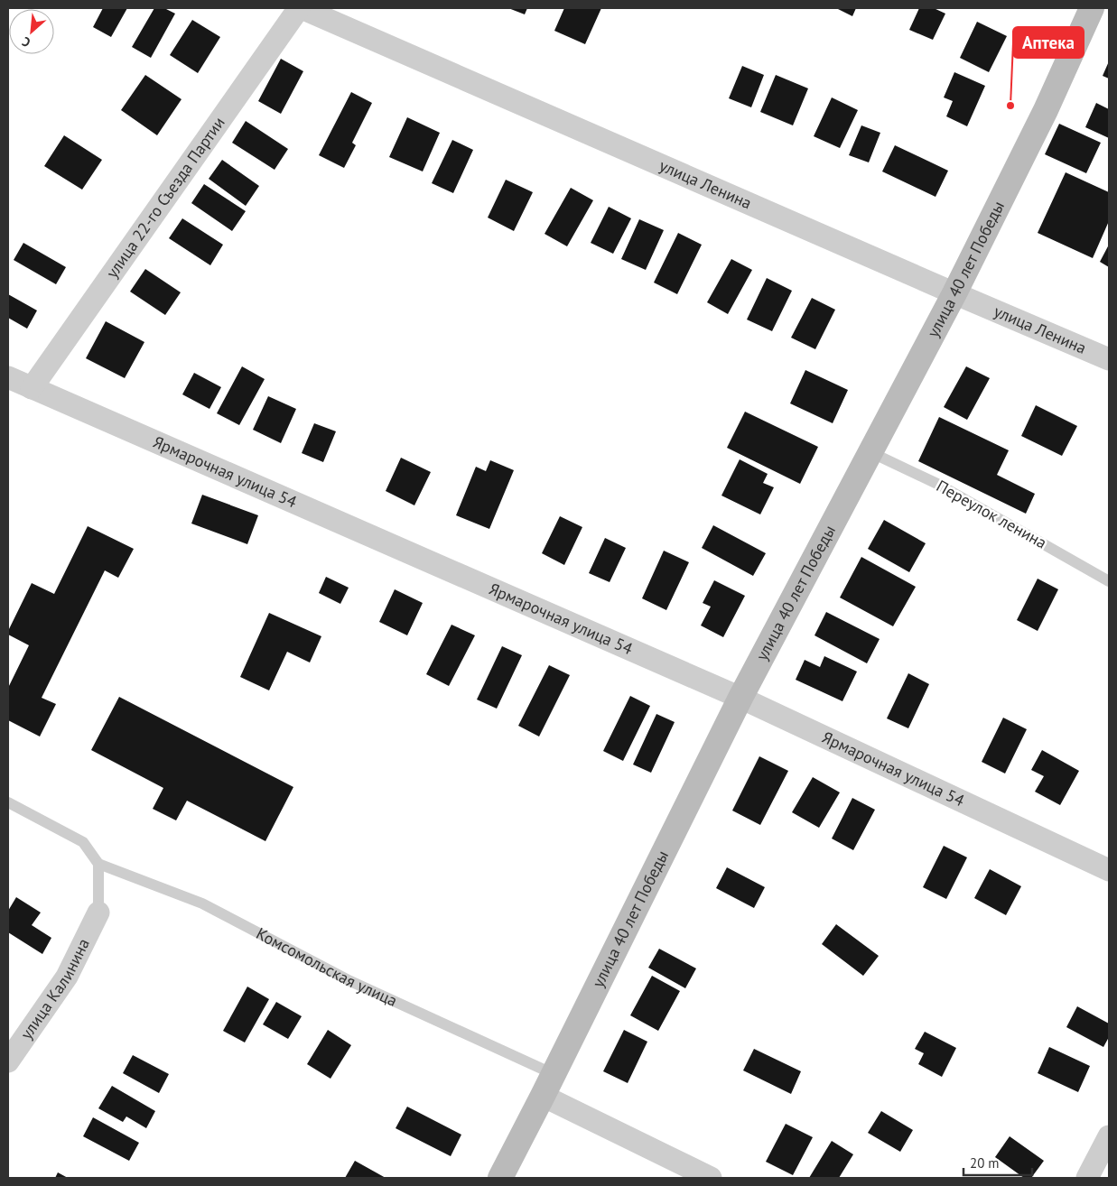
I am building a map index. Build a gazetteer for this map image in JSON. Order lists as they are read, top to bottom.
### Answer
{
  "streets": {
    "main road": ["улица 40 лет Победы"],
    "street": [
      "улица Ленина",
      "улица 22-го Съезда Партии",
      "Ярмарочная улица 54",
      "улица Калинина"
    ],
    "lane": ["Переулок ленина", "Комсомольская улица"]
  },
  "crossings": [
    ["улица Ленина", "улица 22-го Съезда Партии"],
    ["улица Ленина", "улица 40 лет Победы"],
    ["улица 22-го Съезда Партии", "Ярмарочная улица 54"],
    ["улица 40 лет Победы", "Ярмарочная улица 54"],
    ["улица 40 лет Победы", "Переулок ленина"],
    ["улица 40 лет Победы", "Комсомольская улица"]
  ],
  "places": ["Аптека"],
  "scale_bar": "20 m",
  "north": "bottom left"
}
